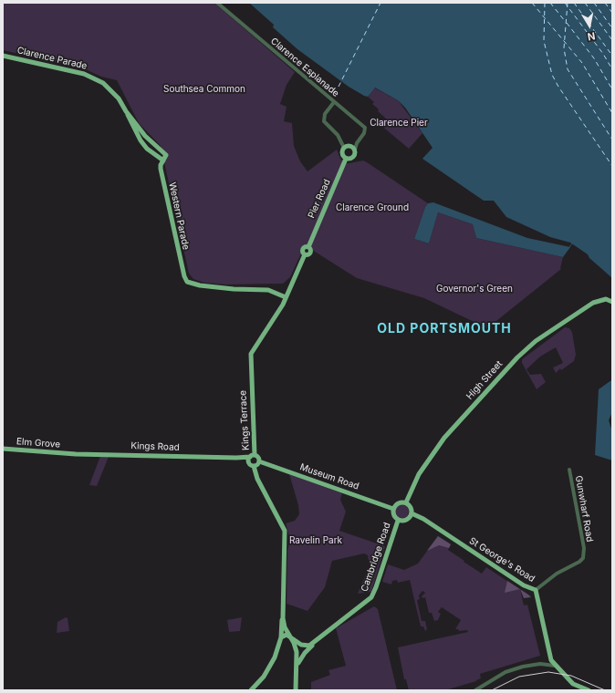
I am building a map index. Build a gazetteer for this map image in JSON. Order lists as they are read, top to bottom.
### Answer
{
  "streets": {
    "main road": [
      "Clarence Parade",
      "Pier Road",
      "Western Parade",
      "High Street",
      "Kings Terrace",
      "Elm Grove",
      "Kings Road",
      "Museum Road",
      "Cambridge Road",
      "St George's Road"
    ],
    "street": ["Clarence Esplanade", "Gunwharf Road"]
  },
  "crossings": [
    ["Clarence Parade", "Western Parade"],
    ["Clarence Esplanade", "Pier Road"],
    ["Pier Road", "Western Parade"],
    ["Pier Road", "Kings Terrace"],
    ["Western Parade", "Kings Terrace"],
    ["High Street", "Museum Road"],
    ["High Street", "Cambridge Road"],
    ["High Street", "St George's Road"],
    ["Kings Terrace", "Kings Road"],
    ["Kings Terrace", "Museum Road"],
    ["Elm Grove", "Kings Road"],
    ["Kings Road", "Museum Road"],
    ["Museum Road", "Cambridge Road"],
    ["Museum Road", "St George's Road"],
    ["Gunwharf Road", "St George's Road"],
    ["Cambridge Road", "St George's Road"]
  ],
  "districts": ["OLD PORTSMOUTH"],
  "parks": [
    "Southsea Common",
    "Clarence Pier",
    "Clarence Ground",
    "Governor's Green",
    "Ravelin Park"
  ],
  "north": "bottom"
}
